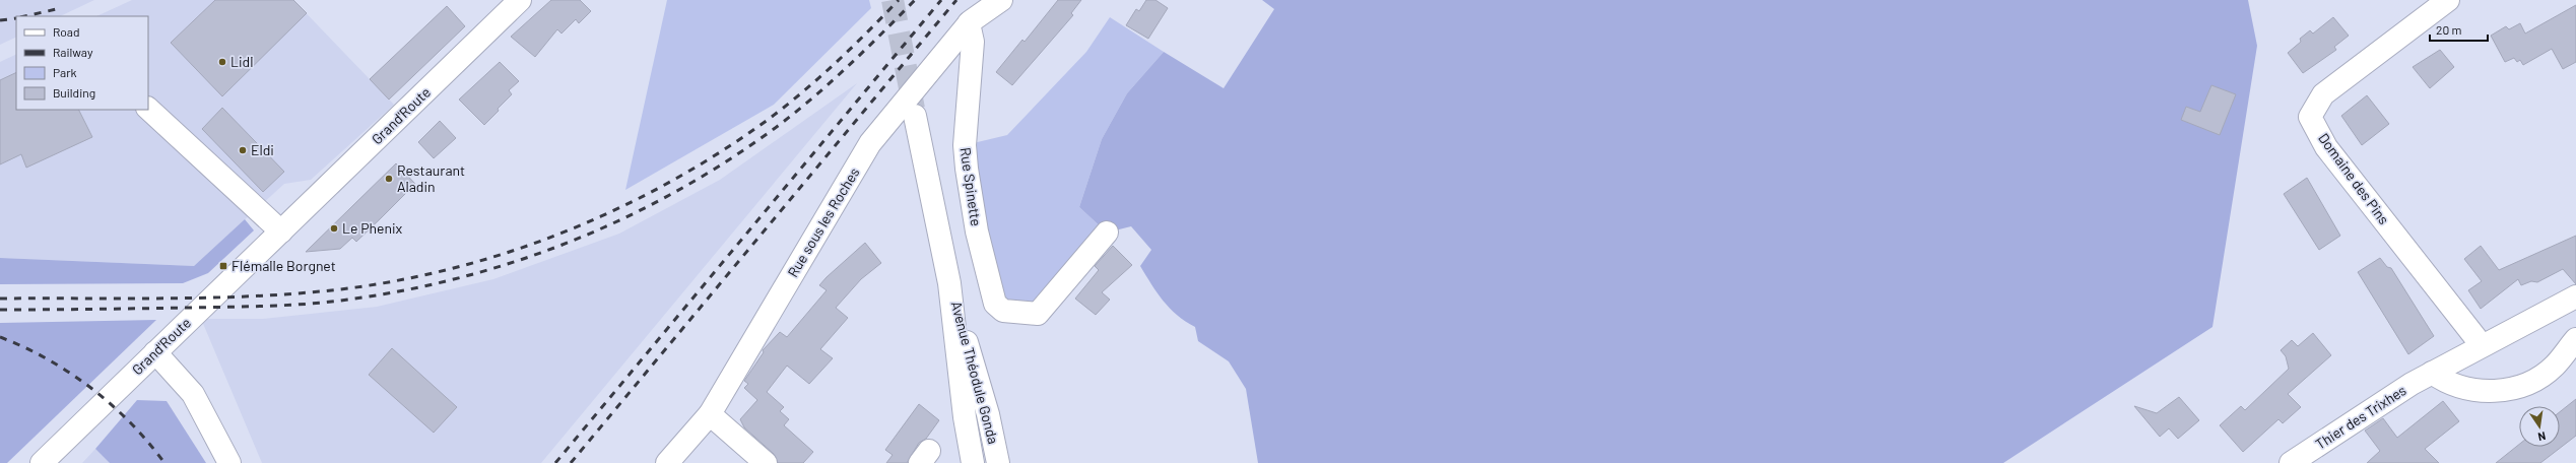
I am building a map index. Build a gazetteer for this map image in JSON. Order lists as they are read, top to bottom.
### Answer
{
  "streets": {
    "street": [
      "Grand'Route",
      "Domaine des Pins",
      "Rue Spinette",
      "Rue sous les Roches",
      "Avenue Théodule Gonda",
      "Thier des Trixhes"
    ]
  },
  "crossings": [
    ["Domaine des Pins", "Thier des Trixhes"],
    ["Rue Spinette", "Rue sous les Roches"]
  ],
  "places": {
    "other": [
      "Lidl",
      "Eldi",
      "Restaurant Aladin",
      "Le Phenix"
    ],
    "transit": ["Flémalle Borgnet"]
  },
  "legend": [
    "Road",
    "Railway",
    "Park",
    "Building"
  ],
  "scale_bar": "20 m",
  "north": "bottom"
}
